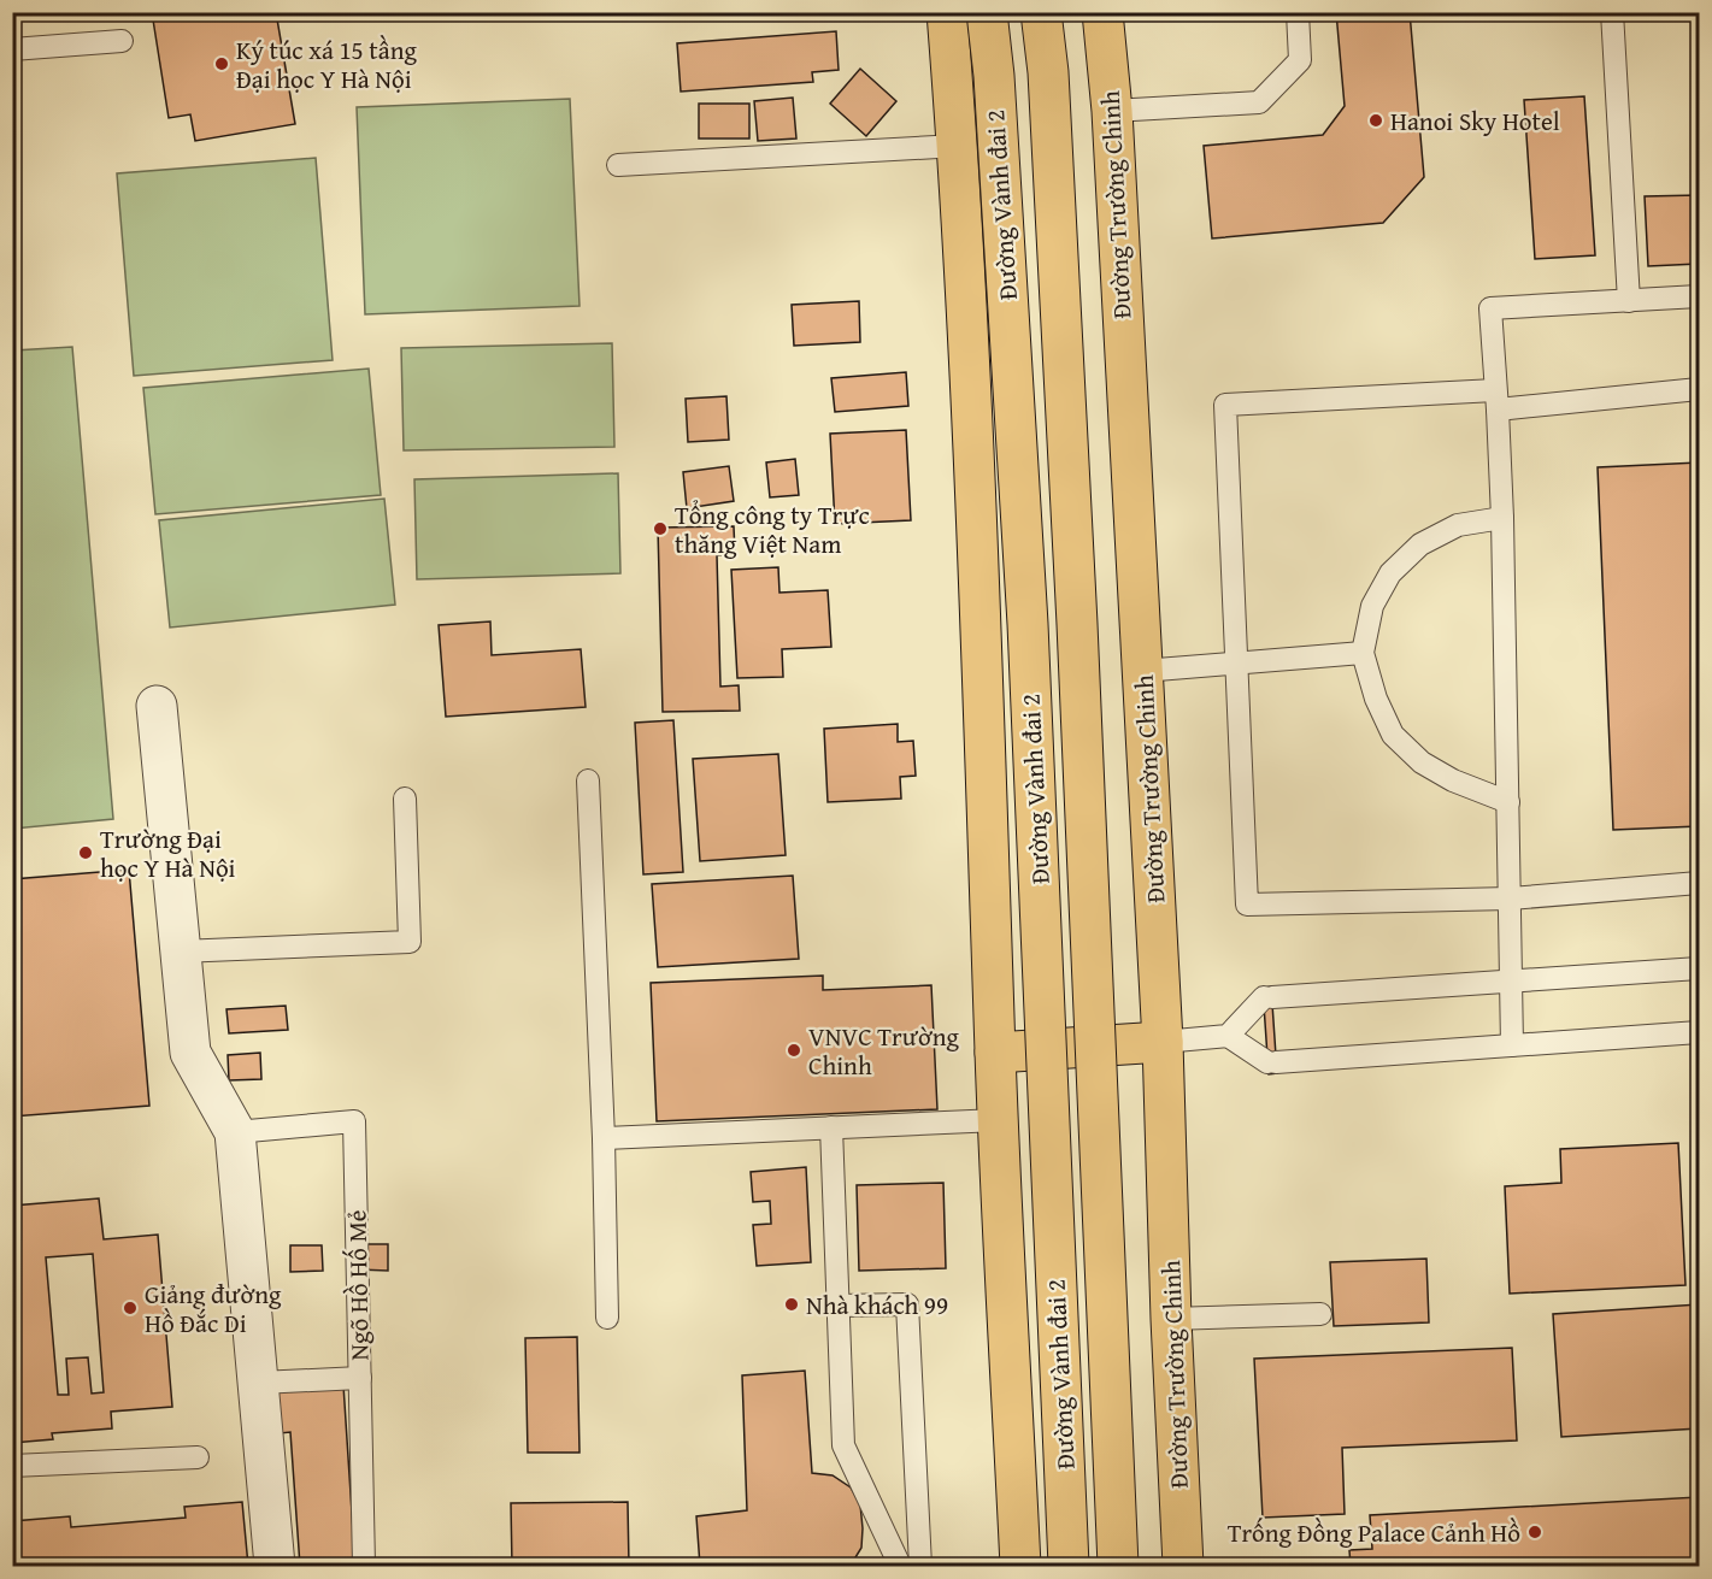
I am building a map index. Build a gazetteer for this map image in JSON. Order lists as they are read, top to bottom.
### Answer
{
  "streets": {
    "main road": ["Đường Vành đai 2", "Đường Trường Chinh"],
    "lane": ["Ngõ Hồ Hố Mẻ"]
  },
  "places": [
    "Ký túc xá 15 tầng Đại học Y Hà Nội",
    "Hanoi Sky Hotel",
    "Tổng công ty Trực thăng Việt Nam",
    "Trường Đại học Y Hà Nội",
    "VNVC Trường Chinh",
    "Nhà khách 99",
    "Giảng đường Hồ Đắc Di",
    "Trống Đồng Palace Cảnh Hồ"
  ]
}
